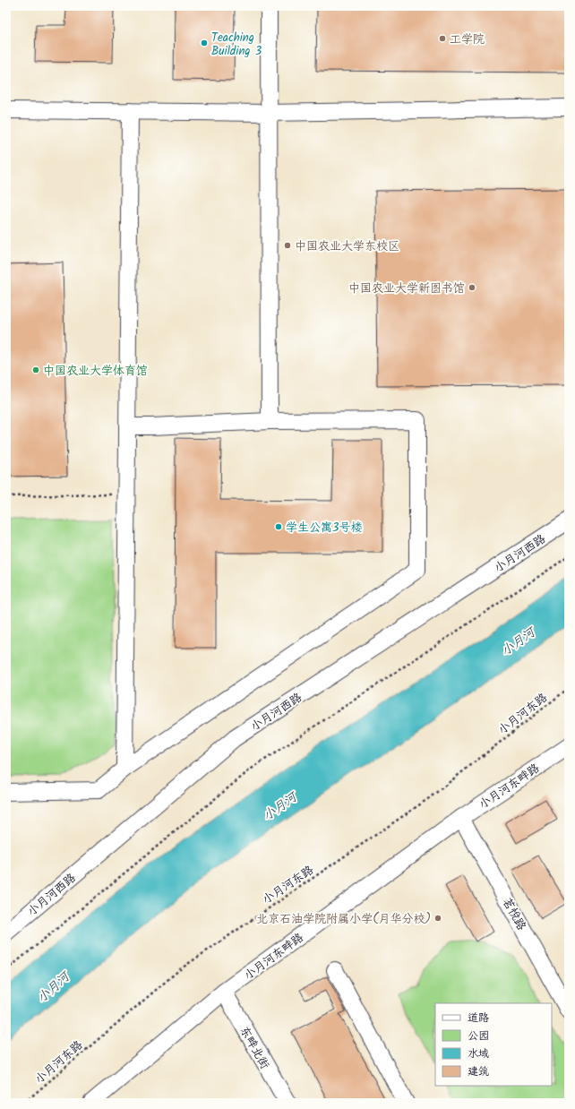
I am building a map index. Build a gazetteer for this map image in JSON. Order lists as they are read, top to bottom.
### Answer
{
  "streets": {
    "street": [
      "小月河西路",
      "小月河东畔路",
      "茗悦路",
      "东畔北街"
    ],
    "path": ["小月河东路"]
  },
  "crossings": [
    ["小月河东畔路", "茗悦路"],
    ["小月河东畔路", "东畔北街"]
  ],
  "water": ["小月河"],
  "places": [
    "工学院",
    "Teaching Building 3",
    "中国农业大学东校区",
    "中国农业大学新图书馆",
    "中国农业大学体育馆",
    "学生公寓3号楼",
    "北京石油学院附属小学(月华分校)"
  ],
  "legend": [
    "道路",
    "公园",
    "水域",
    "建筑"
  ]
}
